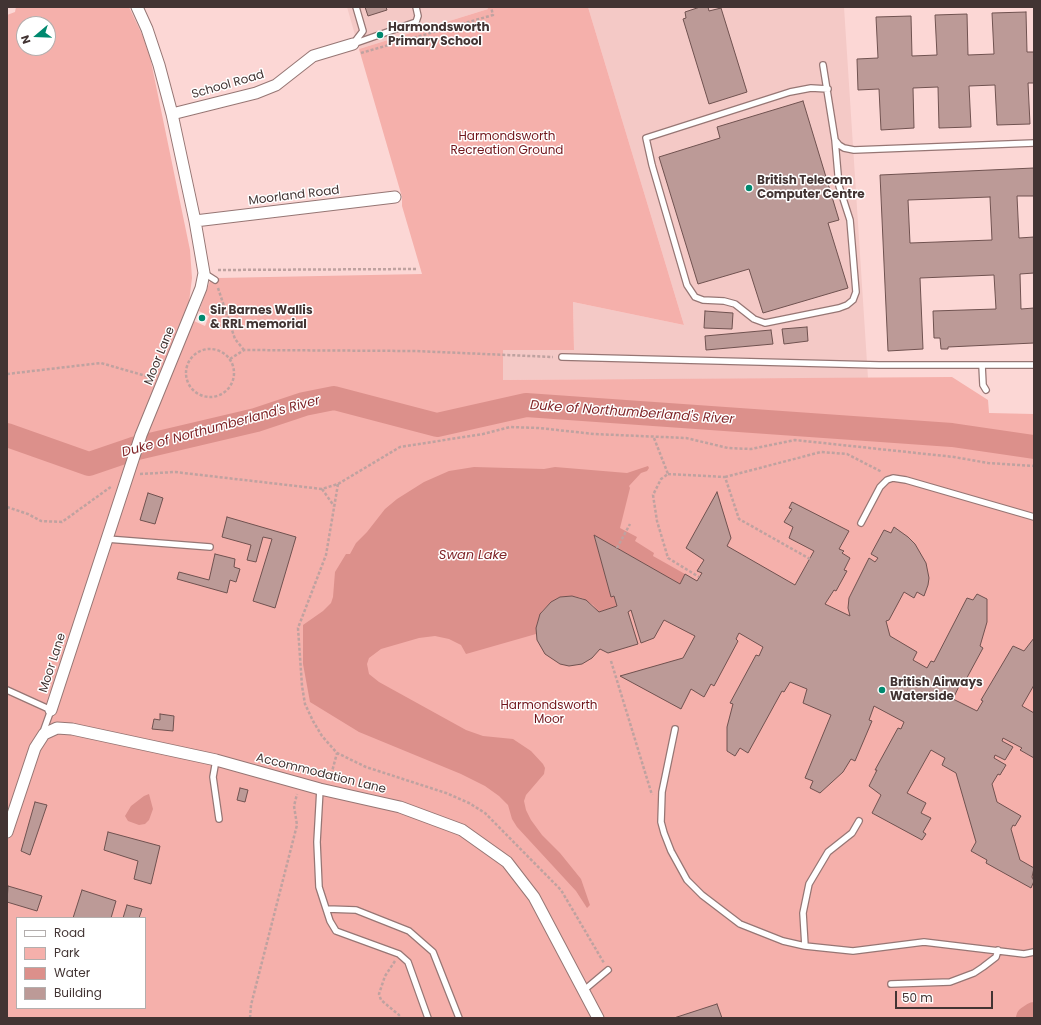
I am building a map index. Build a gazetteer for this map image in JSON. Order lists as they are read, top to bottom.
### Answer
{
  "streets": {
    "street": [
      "School Road",
      "Moorland Road",
      "Moor Lane",
      "Accommodation Lane"
    ]
  },
  "crossings": [
    ["School Road", "Moor Lane"],
    ["Moorland Road", "Moor Lane"]
  ],
  "water": ["Duke of Northumberland's River", "Swan Lake"],
  "parks": ["Harmondsworth Recreation Ground", "Harmondsworth Moor"],
  "places": [
    "Harmondsworth Primary School",
    "British Telecom Computer Centre",
    "Sir Barnes Wallis & RRL memorial",
    "British Airways Waterside"
  ],
  "legend": [
    "Road",
    "Park",
    "Water",
    "Building"
  ],
  "scale_bar": "50 m",
  "north": "left"
}
